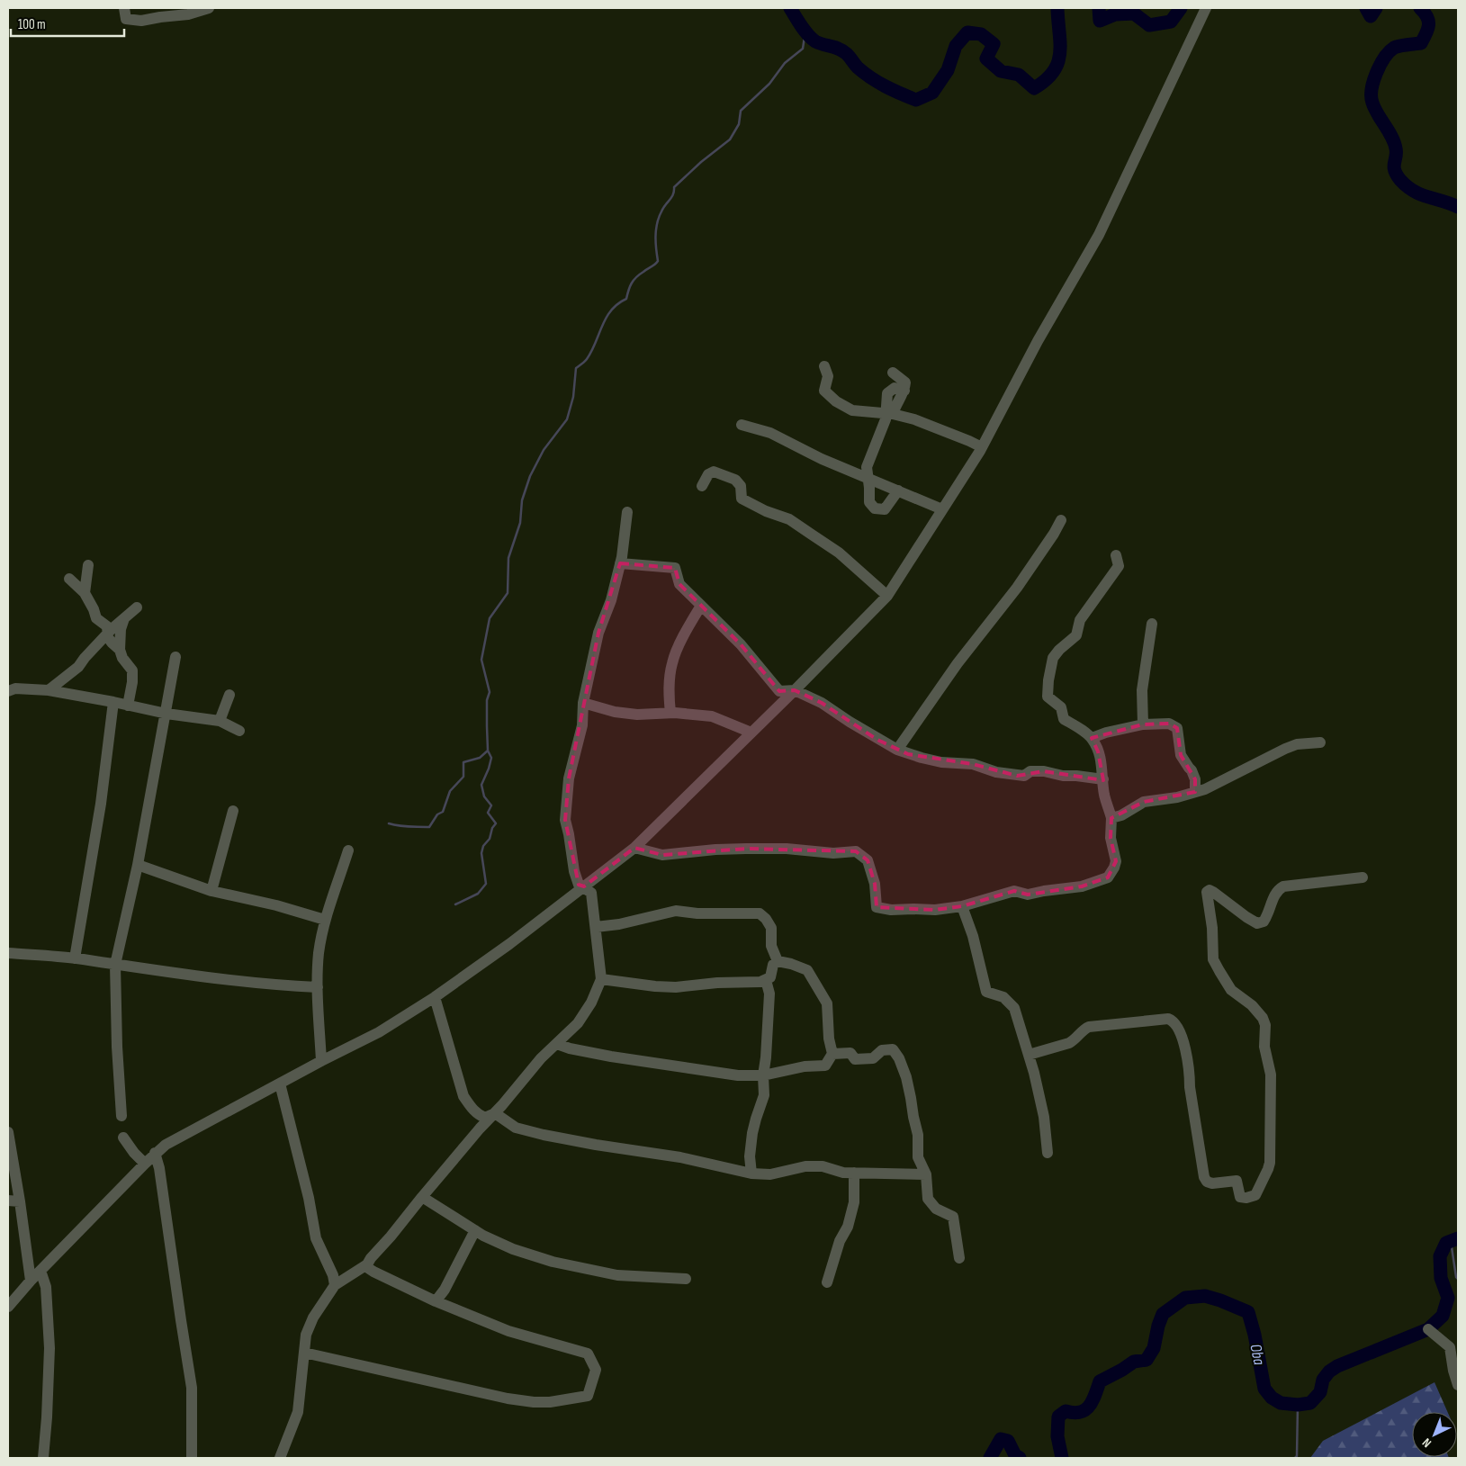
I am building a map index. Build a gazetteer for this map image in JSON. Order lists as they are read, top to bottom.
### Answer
{
  "water": ["Oba"],
  "scale_bar": "100 m",
  "north": "bottom left"
}
